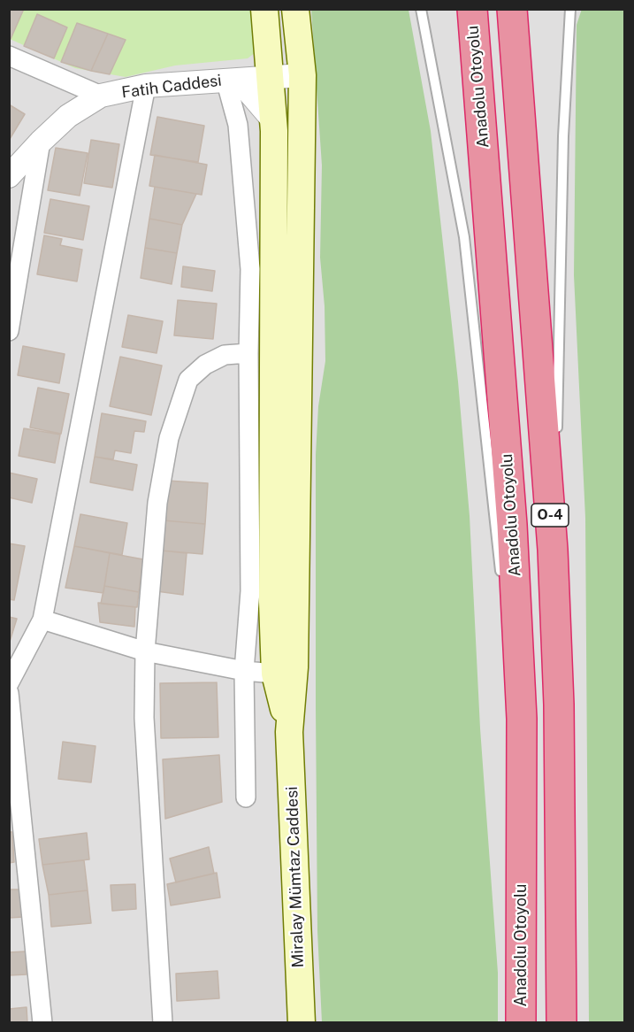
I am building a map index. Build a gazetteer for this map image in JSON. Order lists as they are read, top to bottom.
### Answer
{
  "streets": {
    "highway": ["Anadolu Otoyolu", "O-4"],
    "main road": ["Miralay Mümtaz Caddesi"],
    "street": ["Fatih Caddesi"]
  }
}
